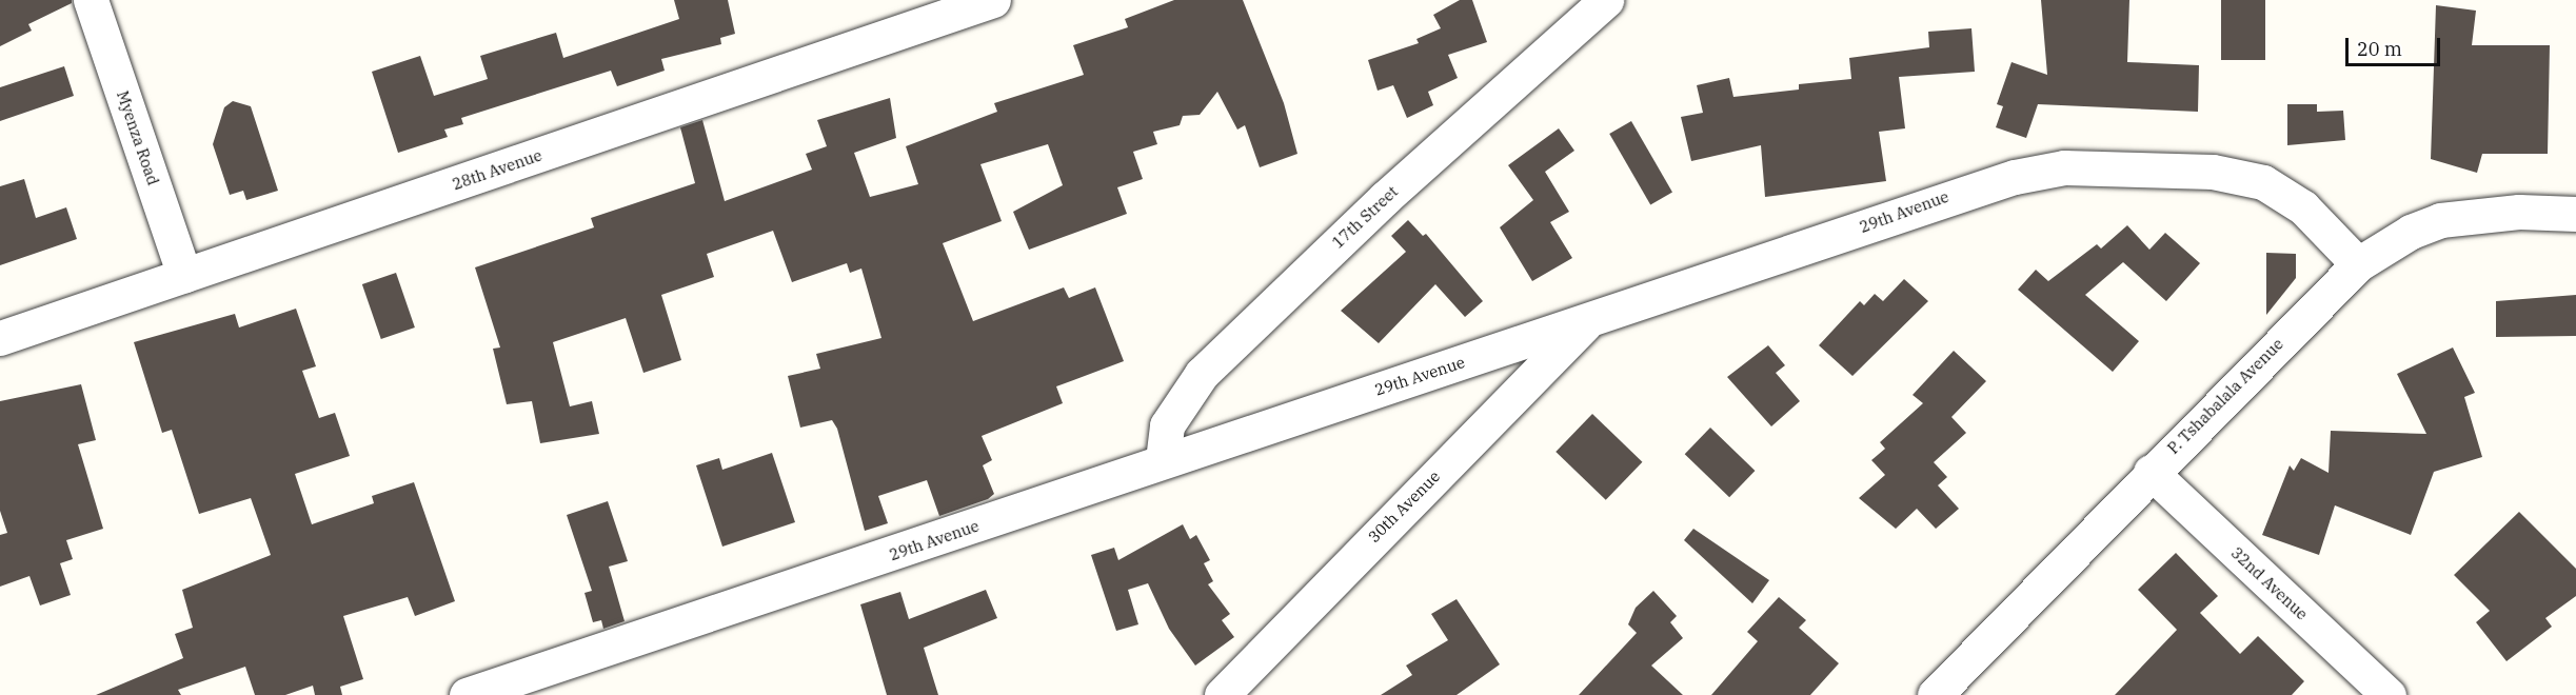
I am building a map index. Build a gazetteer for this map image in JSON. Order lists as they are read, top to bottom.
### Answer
{
  "streets": {
    "street": [
      "Myenza Road",
      "28th Avenue",
      "29th Avenue",
      "17th Street",
      "P. Tshabalala Avenue",
      "30th Avenue",
      "32nd Avenue"
    ]
  },
  "crossings": [
    ["Myenza Road", "28th Avenue"],
    ["29th Avenue", "17th Street"],
    ["29th Avenue", "P. Tshabalala Avenue"],
    ["29th Avenue", "30th Avenue"],
    ["P. Tshabalala Avenue", "32nd Avenue"]
  ],
  "scale_bar": "20 m"
}
